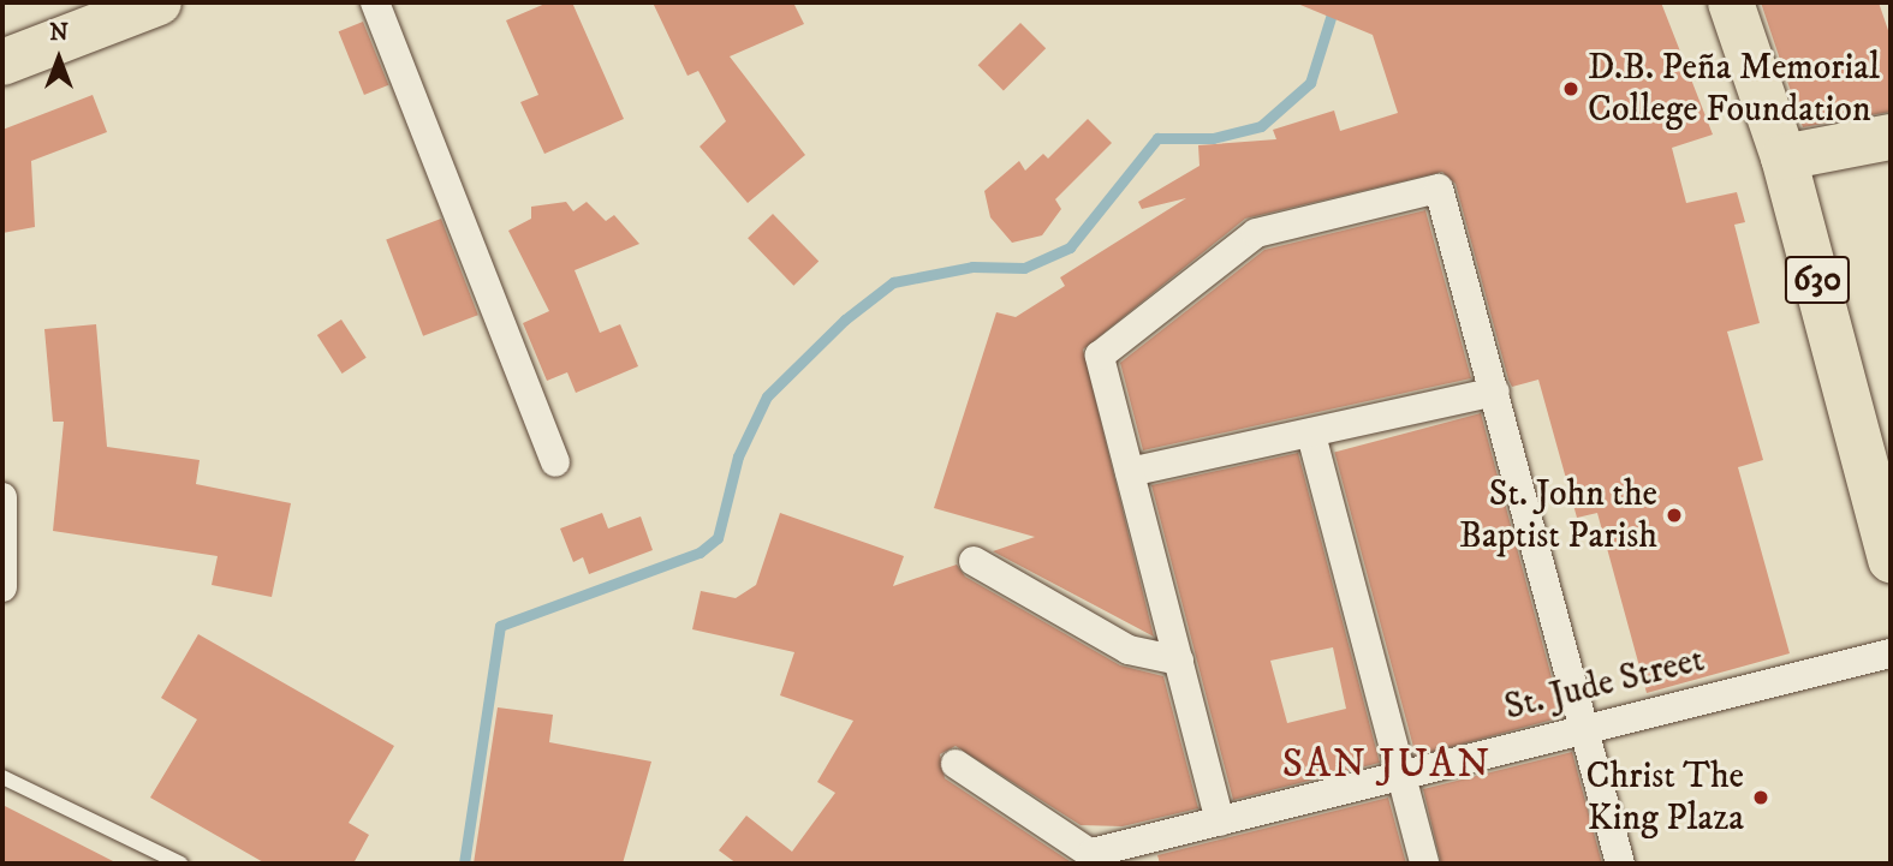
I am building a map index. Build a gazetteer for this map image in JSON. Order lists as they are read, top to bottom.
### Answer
{
  "streets": {
    "main road": ["630"],
    "street": ["St. Jude Street"]
  },
  "districts": ["SAN JUAN"],
  "places": ["D.B. Peña Memorial College Foundation", "St. John the Baptist Parish", "Christ The King Plaza"],
  "north": "top"
}
